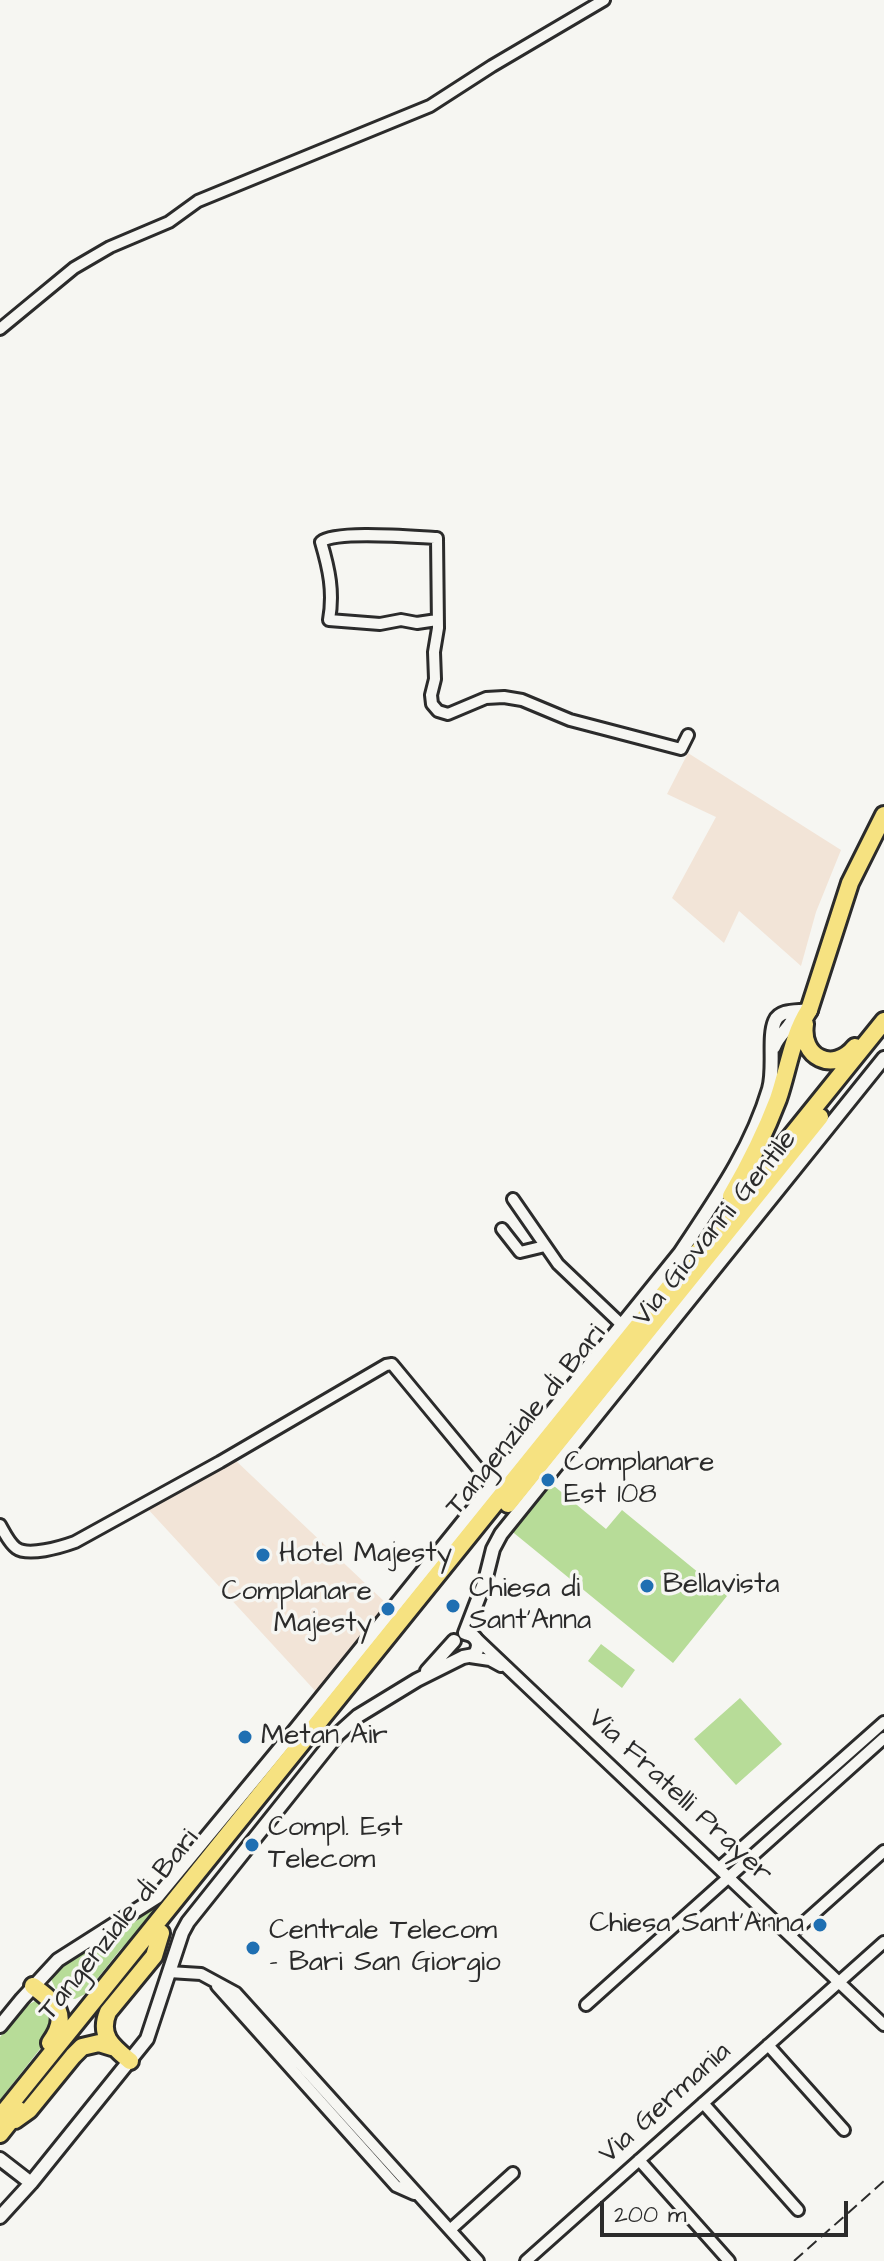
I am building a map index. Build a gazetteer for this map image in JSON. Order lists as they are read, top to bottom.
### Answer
{
  "streets": {
    "main road": ["Tangenziale di Bari"],
    "street": ["Via Giovanni Gentile", "Via Fratelli Prayer", "Via Germania"]
  },
  "crossings": [
    ["Via Giovanni Gentile", "Via Fratelli Prayer"],
    ["Via Fratelli Prayer", "Via Germania"]
  ],
  "places": [
    "Complanare Est 108",
    "Hotel Majesty",
    "Bellavista",
    "Chiesa di Sant'Anna",
    "Complanare Majesty",
    "Metan Air",
    "Compl. Est Telecom",
    "Chiesa Sant'Anna",
    "Centrale Telecom - Bari San Giorgio"
  ],
  "scale_bar": "200 m"
}
